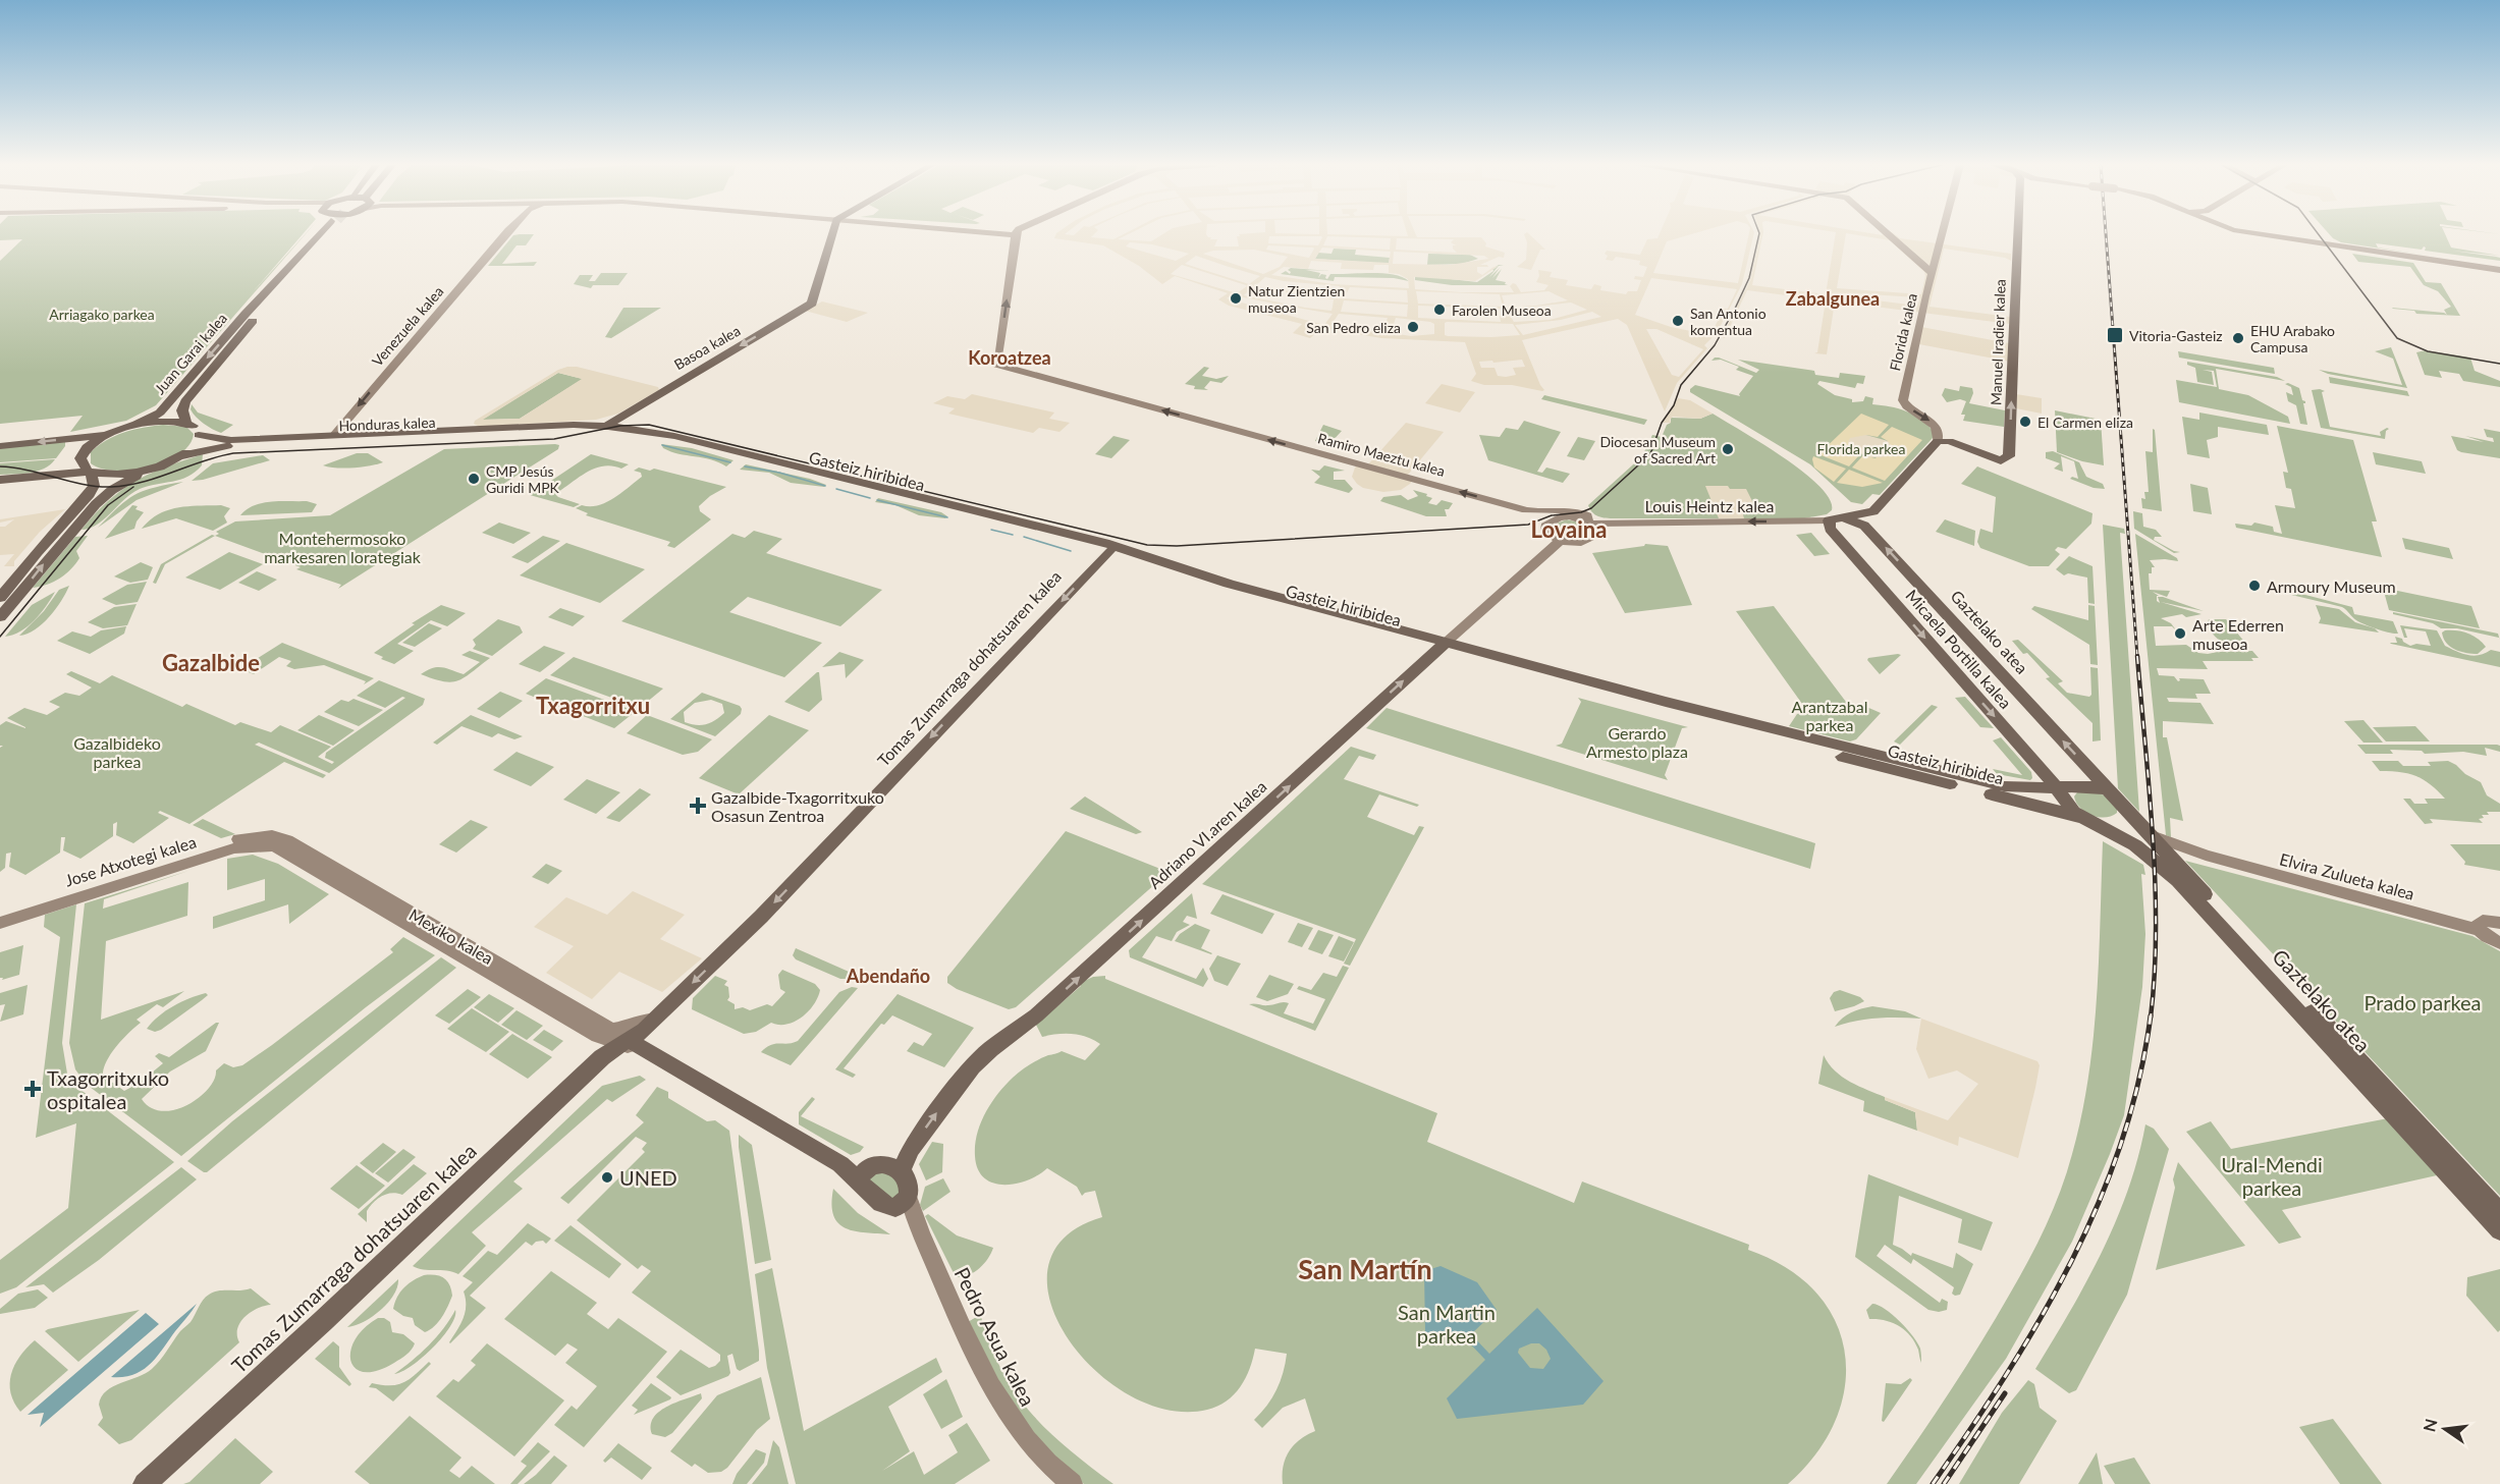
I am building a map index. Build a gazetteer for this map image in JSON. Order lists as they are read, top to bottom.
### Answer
{
  "streets": {
    "main road": [
      "Venezuela kalea",
      "Florida kalea",
      "Manuel Iradier kalea",
      "Basoa kalea",
      "Juan Garai kalea",
      "Honduras kalea",
      "Ramiro Maeztu kalea",
      "Gasteiz hiribidea",
      "Louis Heintz kalea",
      "Gaztelako atea",
      "Micaela Portilla kalea",
      "Tomas Zumarraga dohatsuaren kalea",
      "Adriano VI.aren kalea",
      "Jose Atxotegi kalea",
      "Elvira Zulueta kalea",
      "Mexiko kalea",
      "Pedro Asua kalea"
    ]
  },
  "crossings": [
    ["Venezuela kalea", "Honduras kalea"],
    ["Florida kalea", "Manuel Iradier kalea"],
    ["Basoa kalea", "Honduras kalea"],
    ["Basoa kalea", "Gasteiz hiribidea"],
    ["Honduras kalea", "Gasteiz hiribidea"],
    ["Ramiro Maeztu kalea", "Louis Heintz kalea"],
    ["Gasteiz hiribidea", "Gaztelako atea"],
    ["Gasteiz hiribidea", "Micaela Portilla kalea"],
    ["Gasteiz hiribidea", "Tomas Zumarraga dohatsuaren kalea"],
    ["Gasteiz hiribidea", "Adriano VI.aren kalea"],
    ["Louis Heintz kalea", "Micaela Portilla kalea"],
    ["Gaztelako atea", "Micaela Portilla kalea"],
    ["Gaztelako atea", "Elvira Zulueta kalea"],
    ["Tomas Zumarraga dohatsuaren kalea", "Mexiko kalea"],
    ["Jose Atxotegi kalea", "Mexiko kalea"]
  ],
  "one_way": [
    "Venezuela kalea",
    "Florida kalea",
    "Basoa kalea",
    "Ramiro Maeztu kalea",
    "Louis Heintz kalea",
    "Micaela Portilla kalea",
    "Tomas Zumarraga dohatsuaren kalea",
    "Adriano VI.aren kalea"
  ],
  "districts": [
    "Zabalgunea",
    "Koroatzea",
    "Lovaina",
    "Gazalbide",
    "Txagorritxu",
    "Abendaño",
    "San Martín"
  ],
  "parks": [
    "Arriagako parkea",
    "Florida parkea",
    "Montehermosoko markesaren lorategiak",
    "Arantzabal parkea",
    "Gerardo Armesto plaza",
    "Gazalbideko parkea",
    "Prado parkea",
    "Ural-Mendi parkea",
    "San Martin parkea"
  ],
  "places": {
    "other": [
      "Natur Zientzien museoa",
      "Farolen Museoa",
      "San Antonio komentua",
      "San Pedro eliza",
      "EHU Arabako Campusa",
      "El Carmen eliza",
      "Diocesan Museum of Sacred Art",
      "CMP Jesús Guridi MPK",
      "Armoury Museum",
      "Arte Ederren museoa",
      "UNED"
    ],
    "transit": ["Vitoria-Gasteiz"],
    "health": ["Gazalbide-Txagorritxuko Osasun Zentroa", "Txagorritxuko ospitalea"]
  },
  "north": "left"
}
